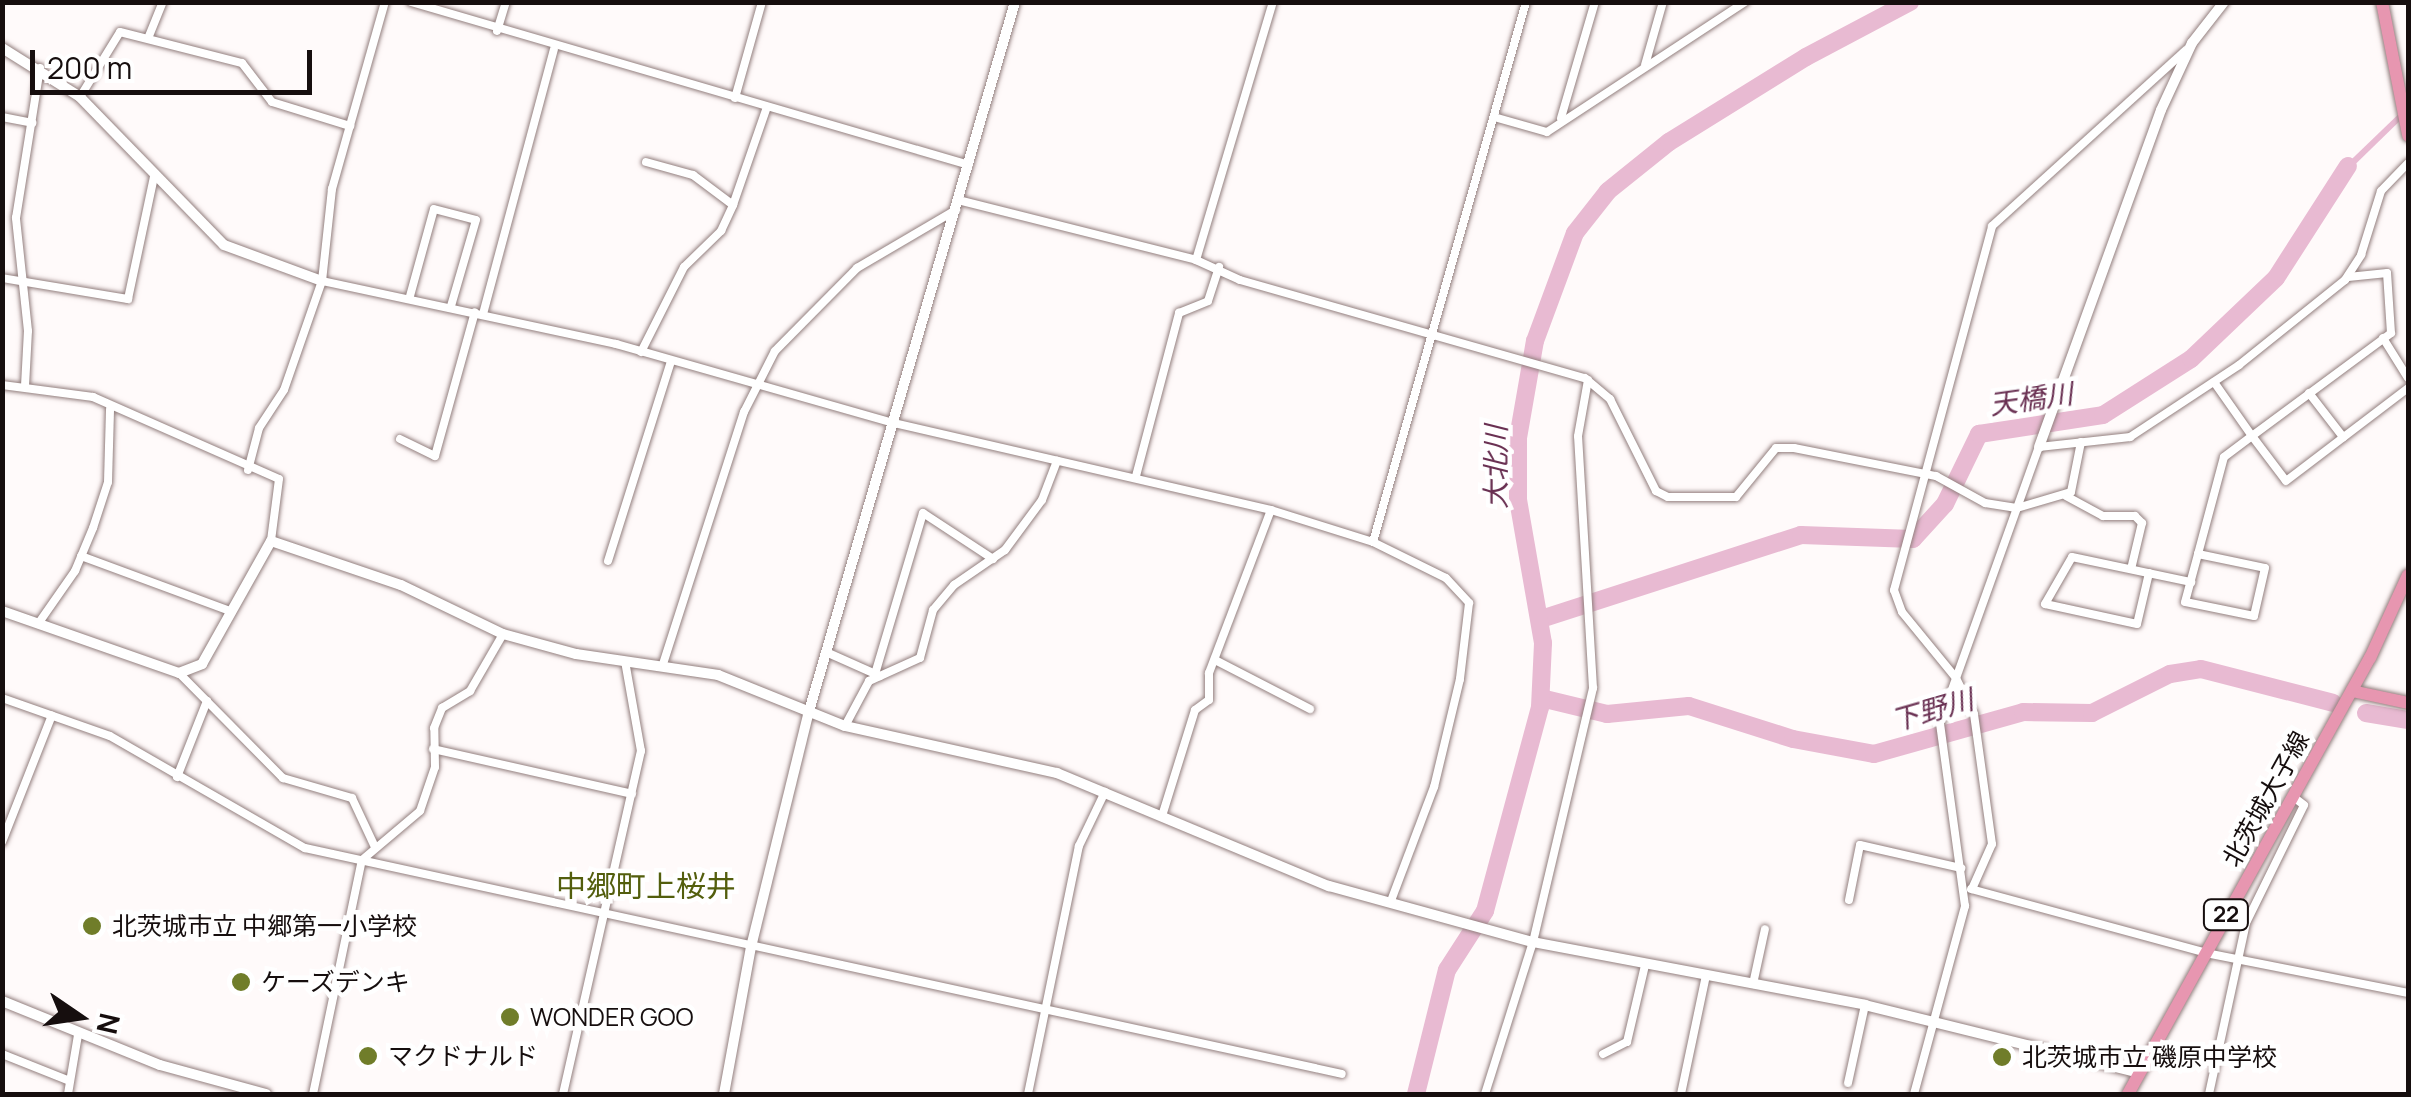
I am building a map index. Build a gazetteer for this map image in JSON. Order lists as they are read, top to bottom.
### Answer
{
  "streets": {
    "main road": ["北茨城大子線", "22"]
  },
  "districts": ["中郷町上桜井"],
  "water": ["天橋川", "大北川", "下野川"],
  "places": [
    "北茨城市立 中郷第一小学校",
    "ケーズデンキ",
    "WONDER GOO",
    "マクドナルド",
    "北茨城市立 磯原中学校"
  ],
  "scale_bar": "200 m",
  "north": "right"
}
